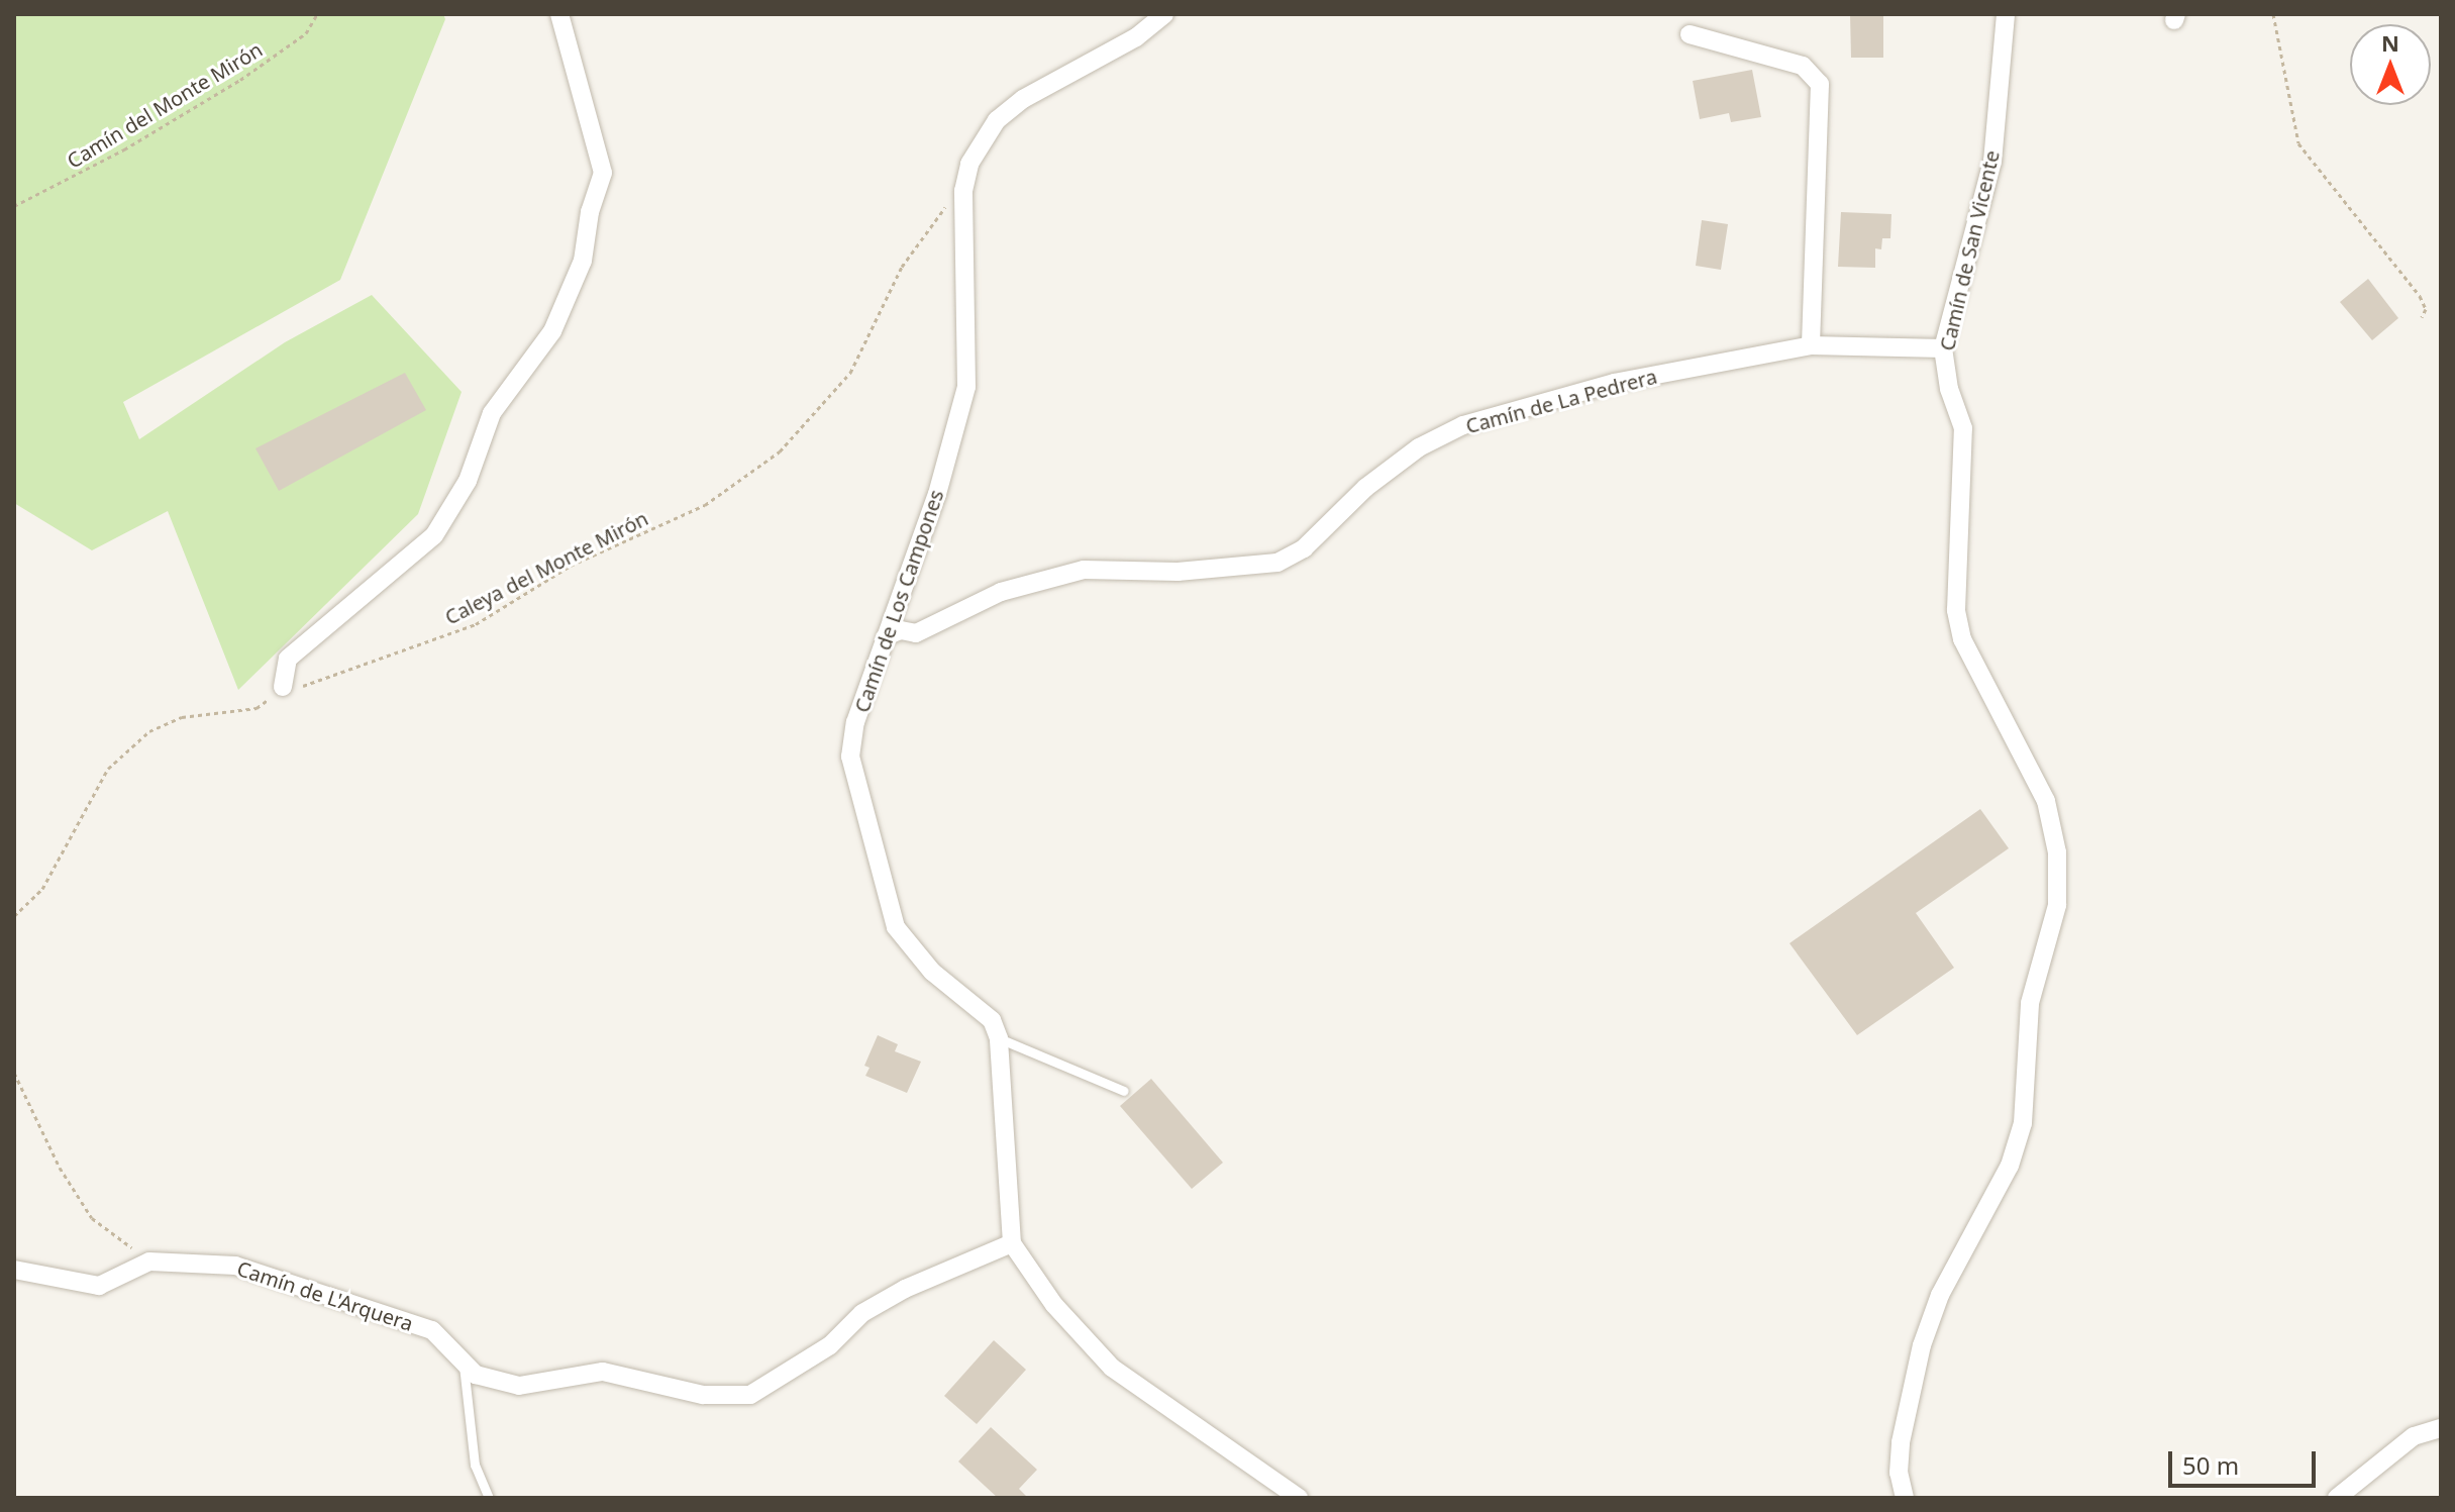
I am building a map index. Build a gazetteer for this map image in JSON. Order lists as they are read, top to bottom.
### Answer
{
  "streets": {
    "street": [
      "Camín de San Vicente",
      "Camín de La Pedrera",
      "Camín de Los Campones",
      "Camín de L'Arquera"
    ],
    "path": ["Camín del Monte Mirón", "Caleya del Monte Mirón"]
  },
  "crossings": [
    ["Camín de San Vicente", "Camín de La Pedrera"],
    ["Camín de La Pedrera", "Camín de Los Campones"],
    ["Caleya del Monte Mirón", "Camín de Los Campones"]
  ],
  "scale_bar": "50 m",
  "north": "top"
}
